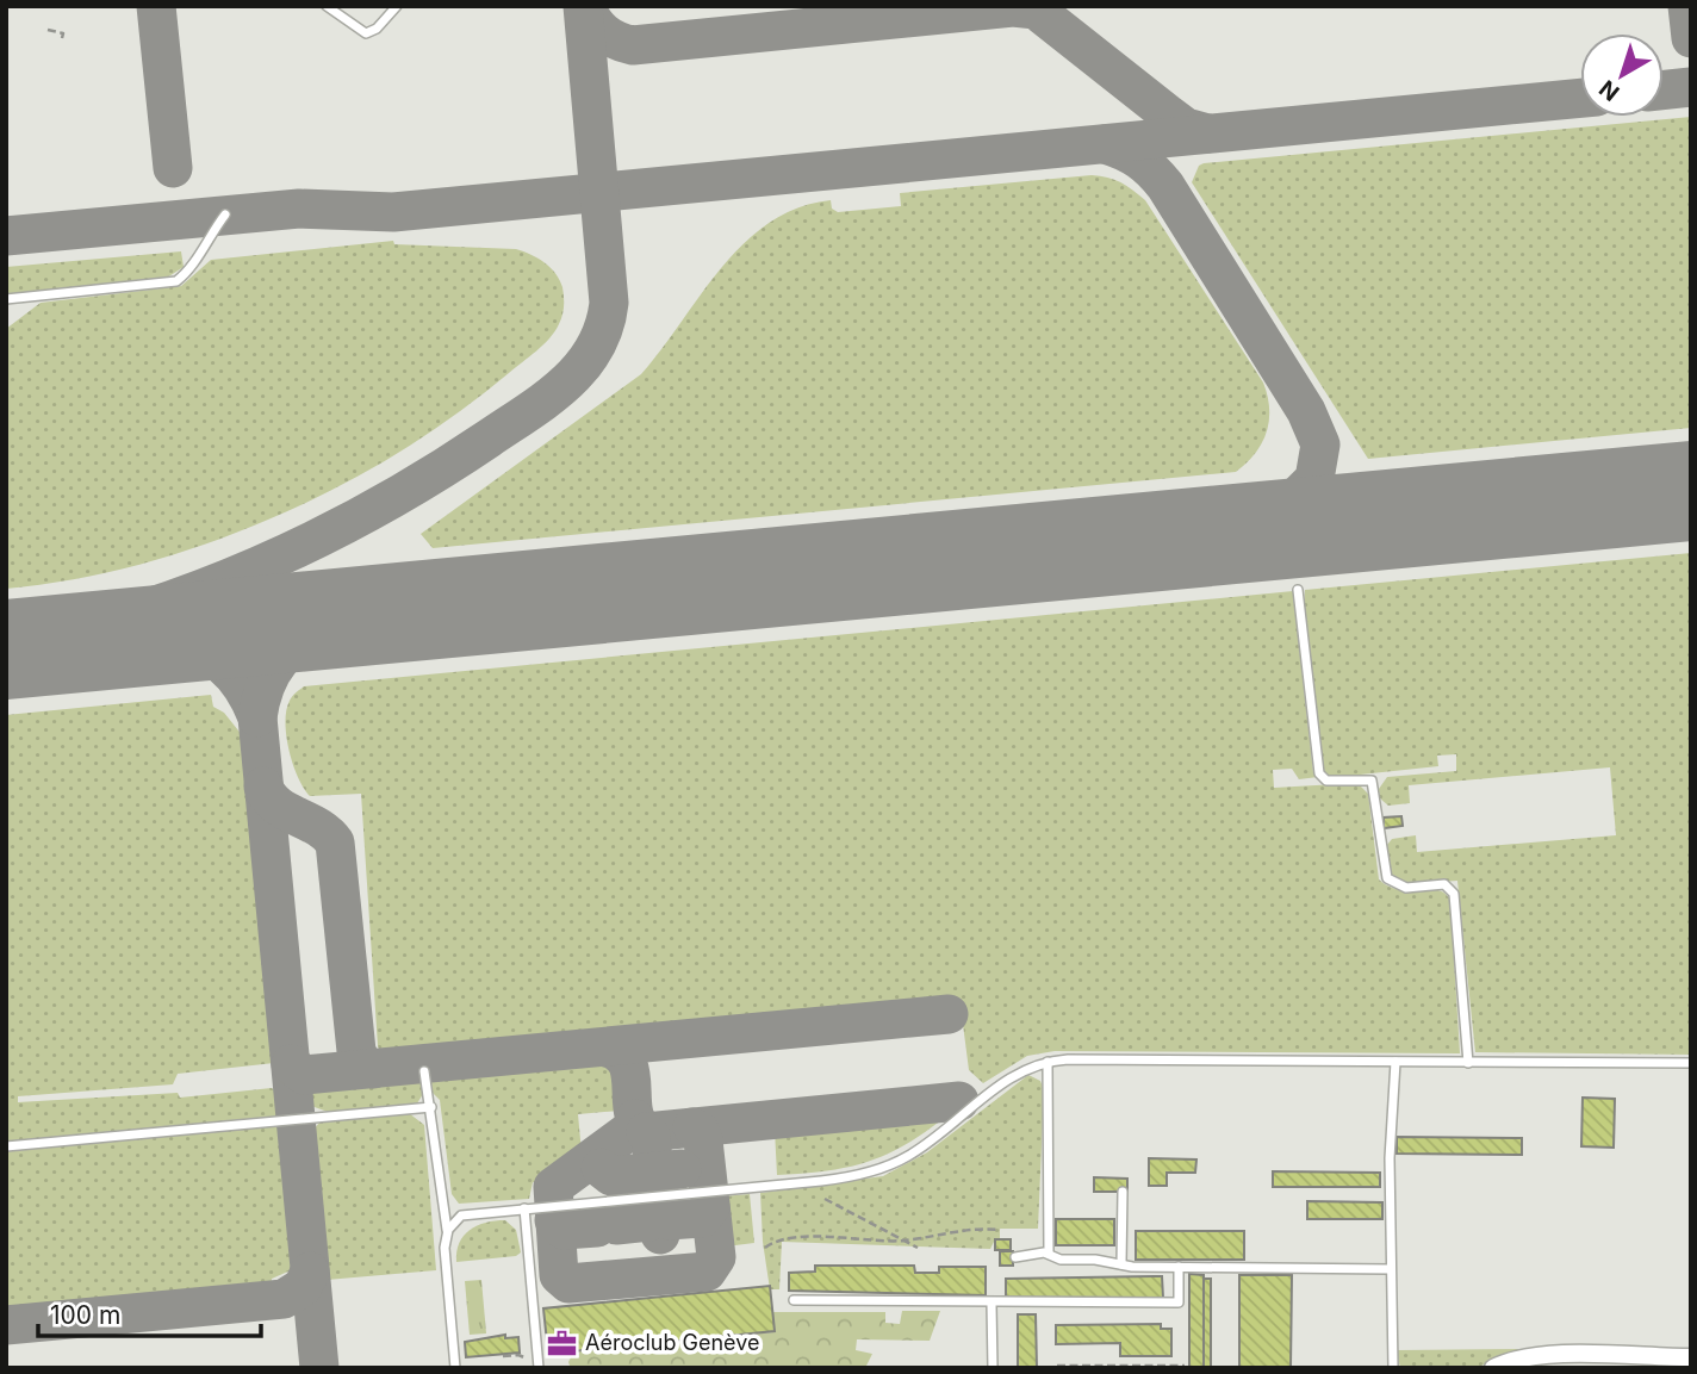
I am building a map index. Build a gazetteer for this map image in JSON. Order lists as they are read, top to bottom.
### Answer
{
  "places": {
    "office": ["Aéroclub Genève"]
  },
  "scale_bar": "100 m",
  "north": "bottom left"
}
